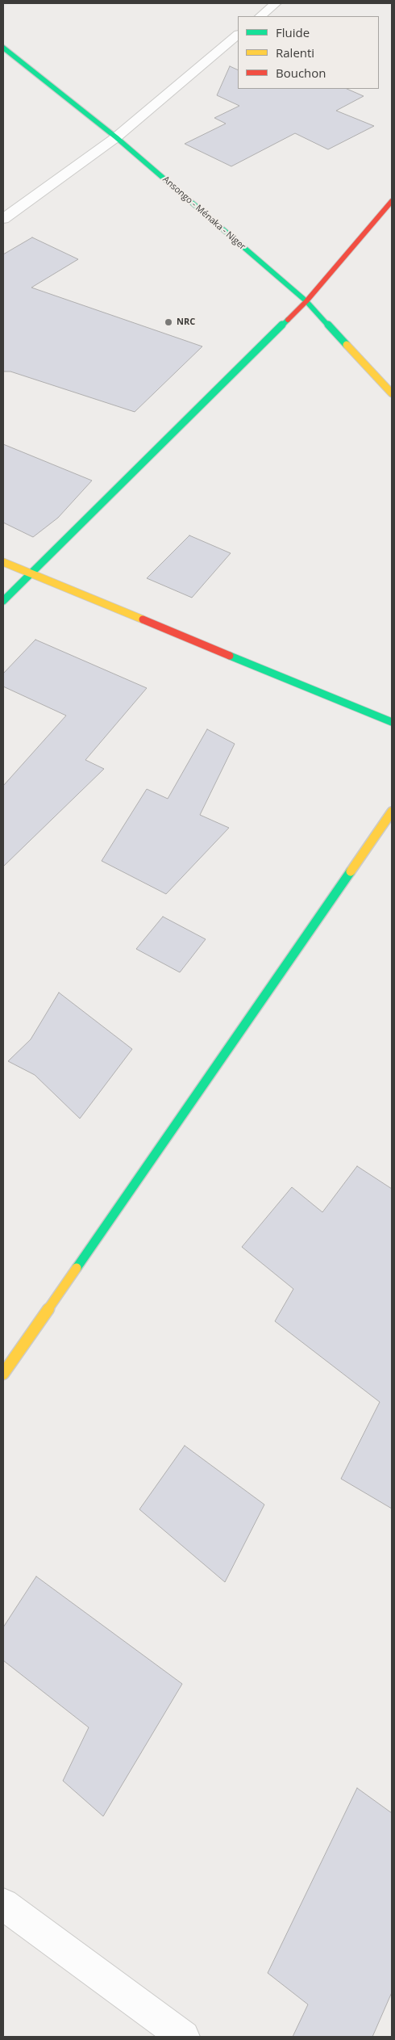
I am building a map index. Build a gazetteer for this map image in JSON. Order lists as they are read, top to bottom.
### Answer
{
  "streets": {
    "street": ["Ansongo - Ménaka - Niger"]
  },
  "places": ["NRC"],
  "legend": ["Fluide", "Ralenti", "Bouchon"]
}
